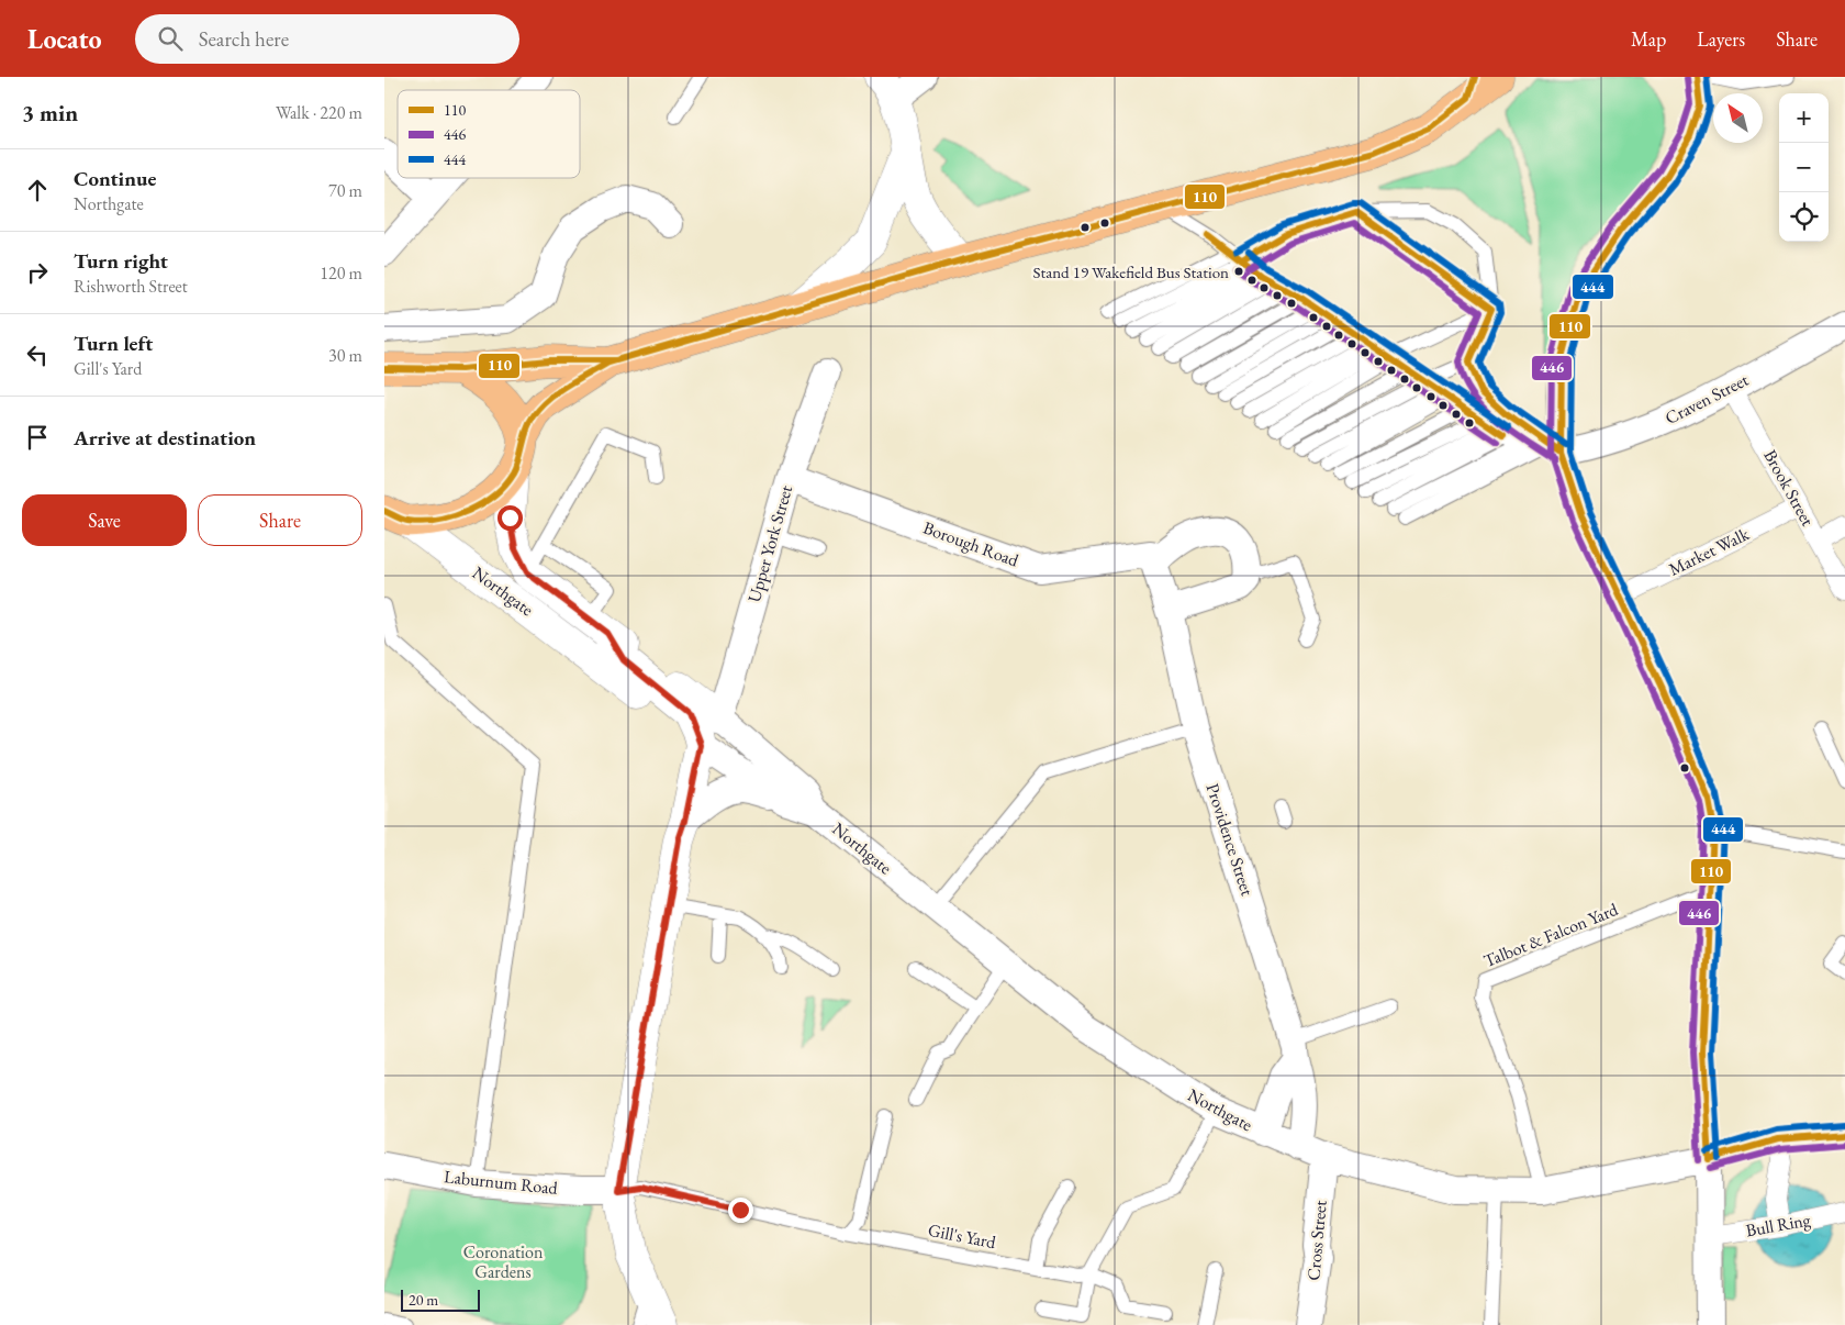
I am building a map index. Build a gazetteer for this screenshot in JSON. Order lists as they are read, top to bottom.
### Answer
{
  "streets": {
    "street": [
      "Craven Street",
      "Brook Street",
      "Upper York Street",
      "Borough Road",
      "Market Walk",
      "Northgate",
      "Providence Street",
      "Laburnum Road",
      "Bull Ring",
      "Cross Street"
    ],
    "lane": ["Talbot & Falcon Yard", "Gill's Yard"]
  },
  "crossings": [
    ["Craven Street", "Brook Street"],
    ["Brook Street", "Market Walk"],
    ["Upper York Street", "Borough Road"],
    ["Upper York Street", "Northgate"],
    ["Northgate", "Providence Street"],
    ["Northgate", "Talbot & Falcon Yard"],
    ["Northgate", "Cross Street"],
    ["Laburnum Road", "Gill's Yard"]
  ],
  "parks": ["Coronation Gardens"],
  "places": ["Stand 19 Wakefield Bus Station"],
  "lines": ["transit line 110", "transit line 444", "transit line 446"],
  "legend": ["110", "446", "444"],
  "scale_bar": "20 m",
  "north": "top left",
  "page": {
    "header": "Locato",
    "search": "Search here",
    "nav": ["Map", "Layers", "Share"],
    "heading": ["3 min", "Walk · 220 m"],
    "map_buttons": ["+", "−"],
    "list": [
      ["Continue", "Northgate", "70 m"],
      ["Turn right", "Rishworth Street", "120 m"],
      ["Turn left", "Gill's Yard", "30 m"],
      "Arrive at destination"
    ],
    "buttons": ["Save", "Share"],
    "scale": "20 m"
  }
}
